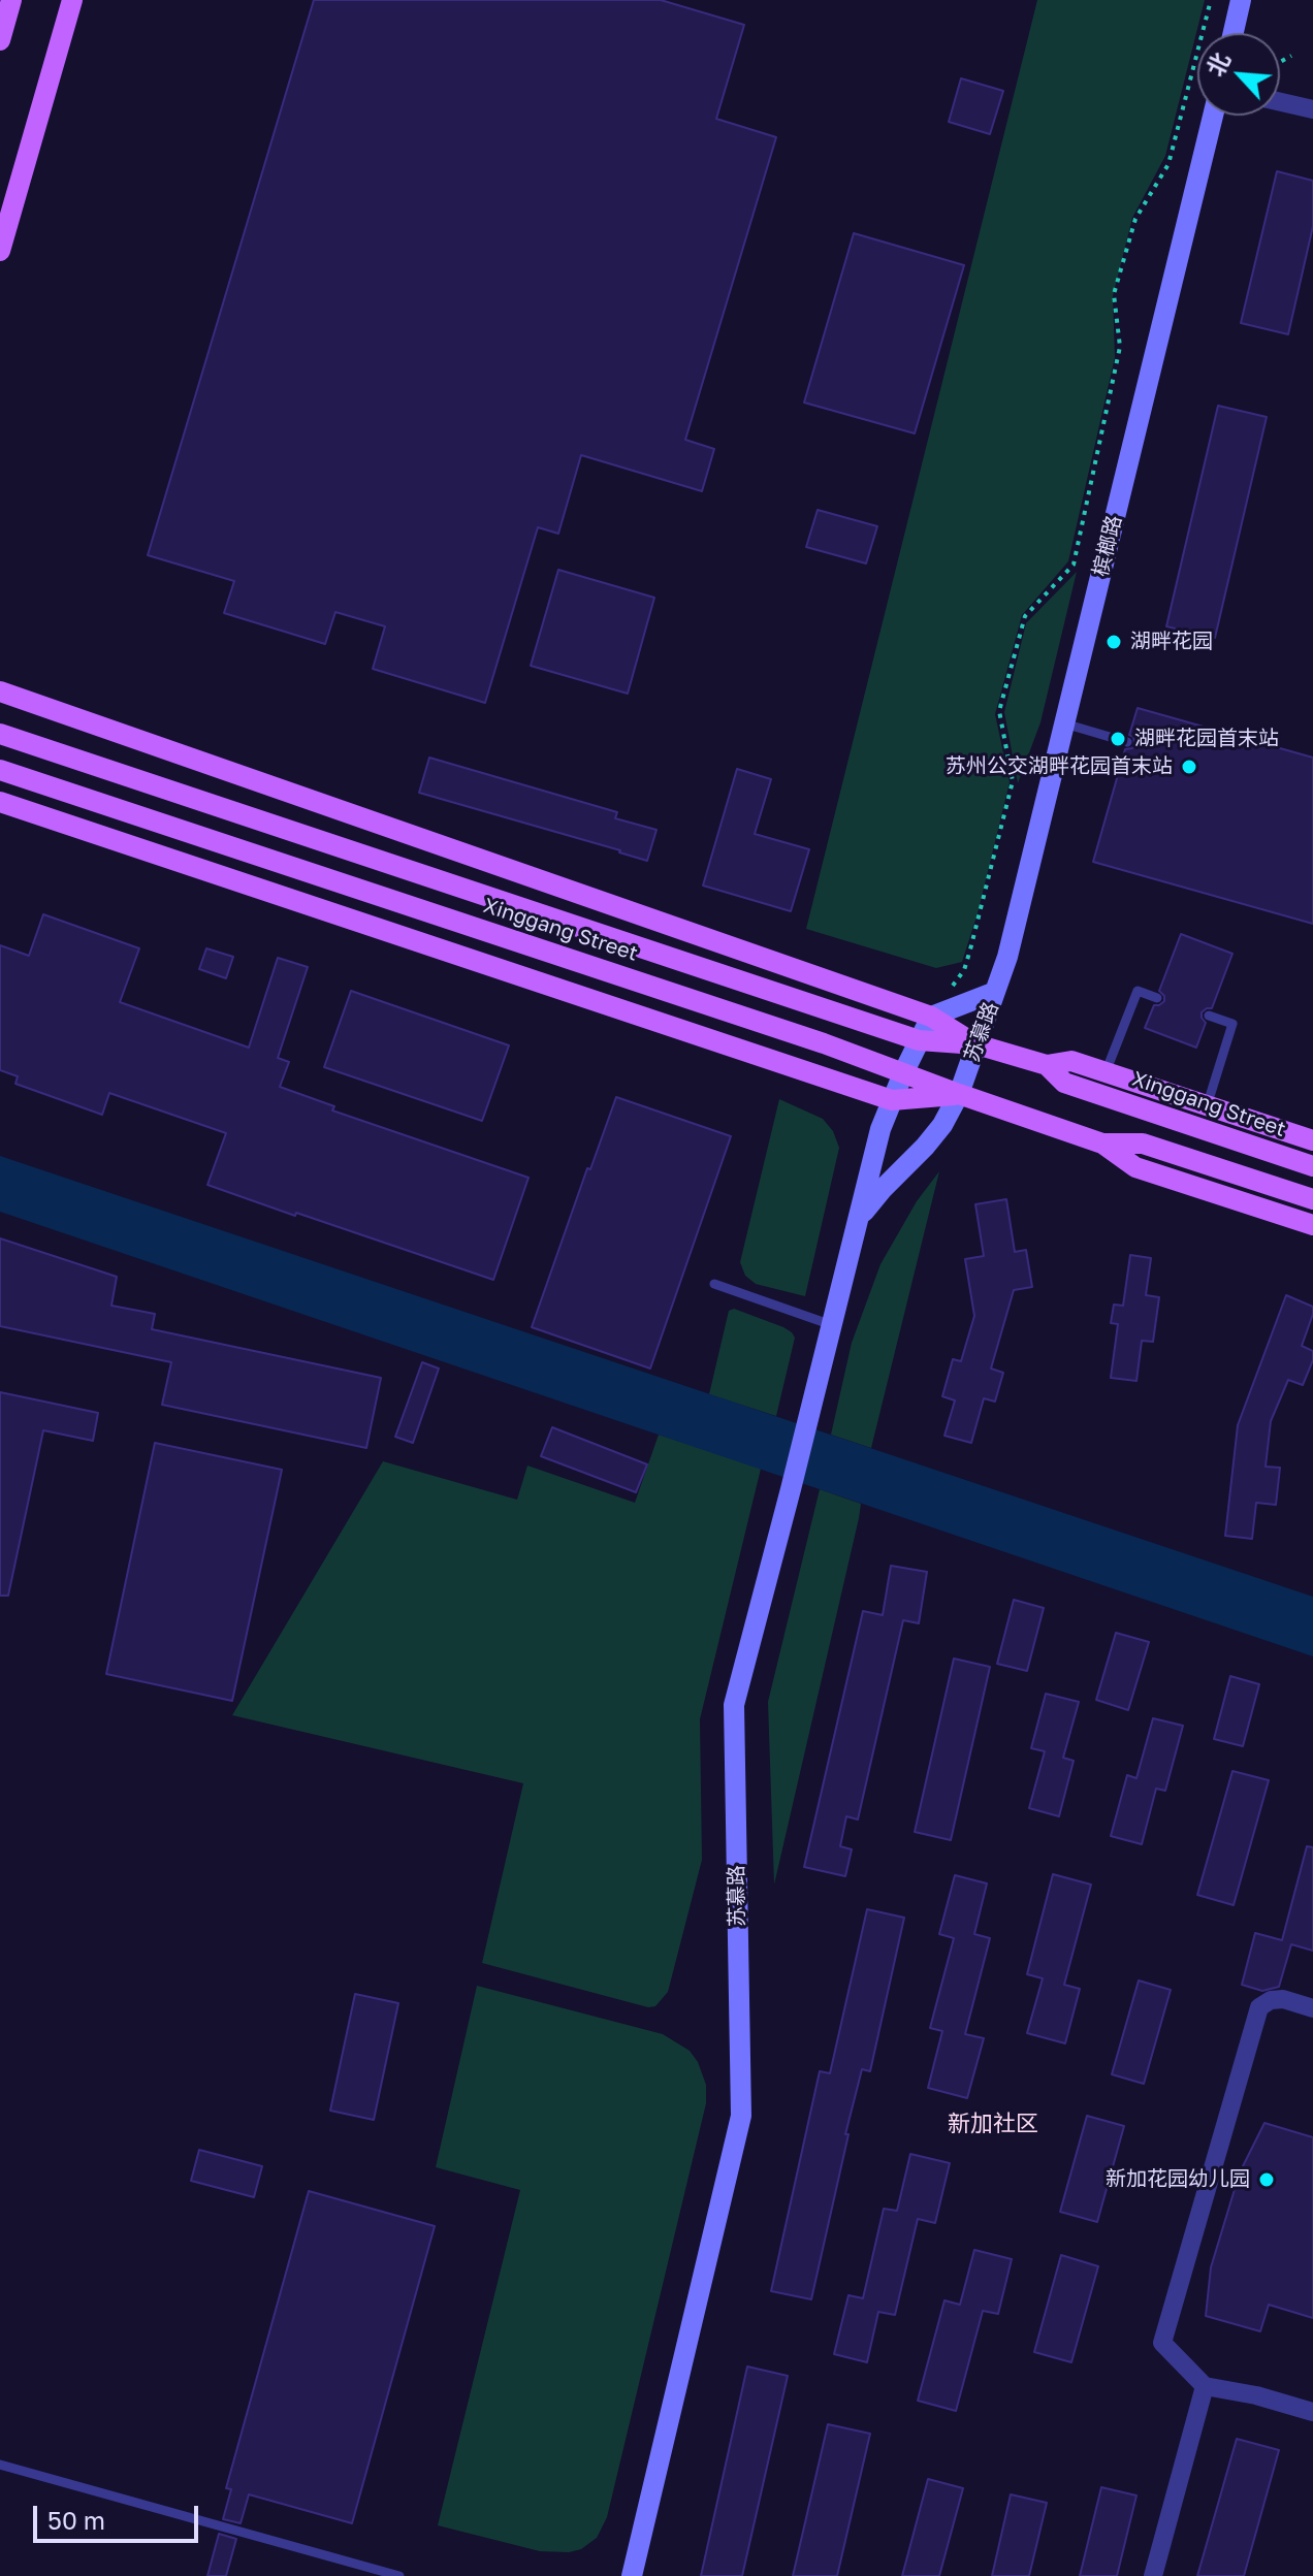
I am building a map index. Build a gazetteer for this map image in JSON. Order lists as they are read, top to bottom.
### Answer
{
  "streets": {
    "main road": ["槟榔路", "Xinggang Street", "苏慕路"]
  },
  "crossings": [
    ["槟榔路", "苏慕路"],
    ["Xinggang Street", "苏慕路"]
  ],
  "districts": ["新加社区"],
  "places": [
    "湖畔花园",
    "湖畔花园首末站",
    "苏州公交湖畔花园首末站",
    "新加花园幼儿园"
  ],
  "scale_bar": "50 m",
  "north": "top left"
}
